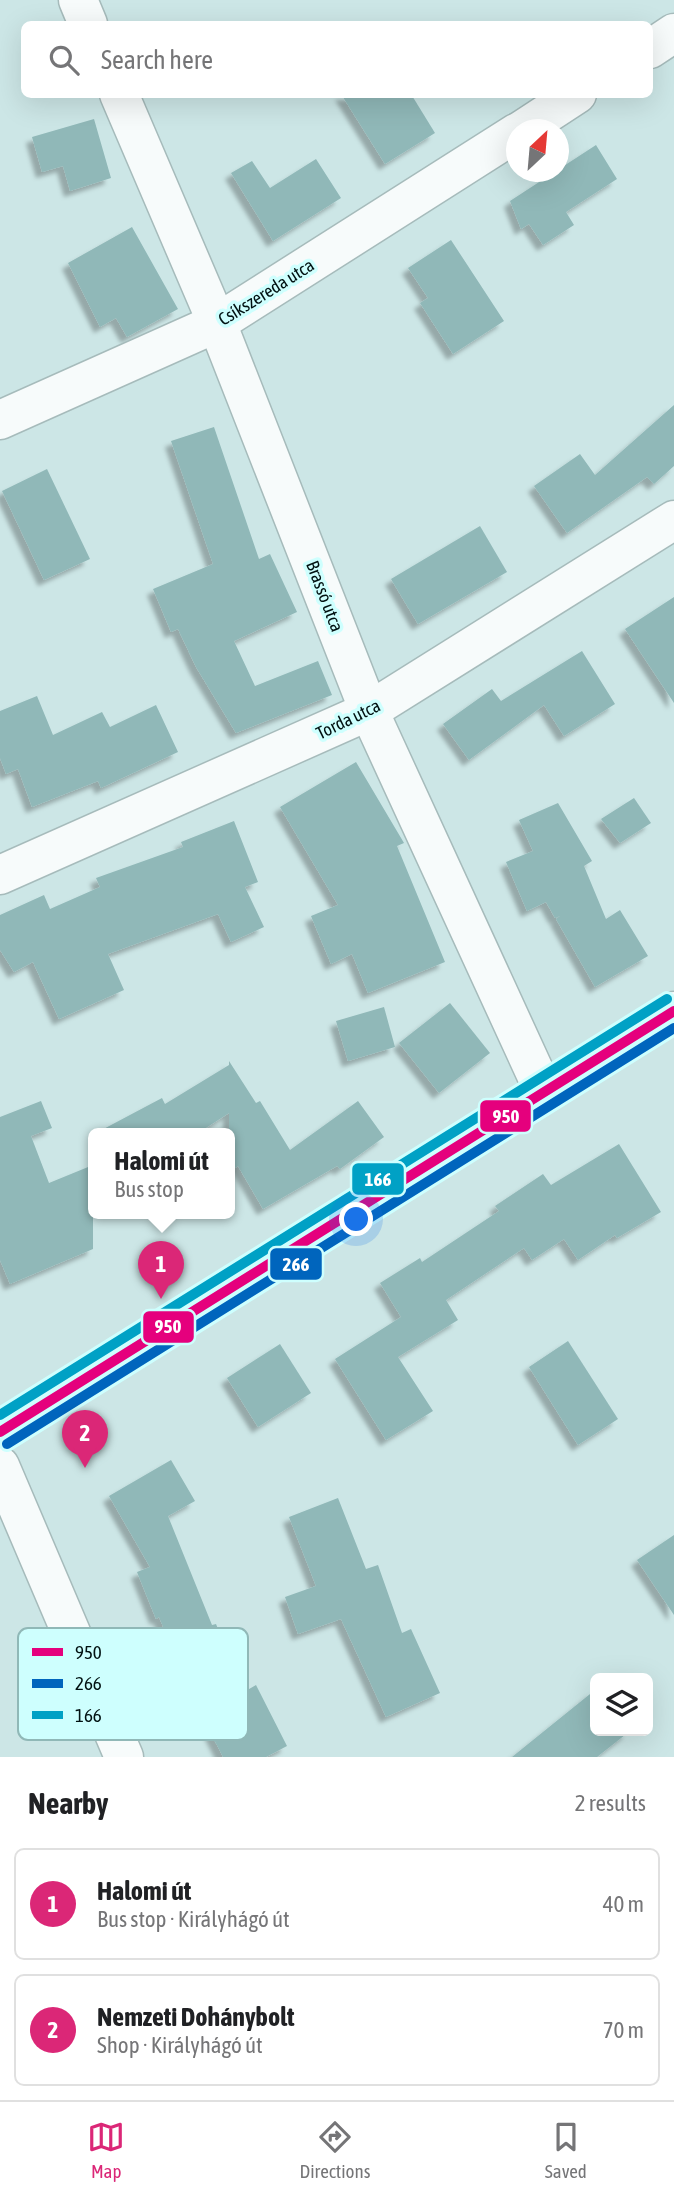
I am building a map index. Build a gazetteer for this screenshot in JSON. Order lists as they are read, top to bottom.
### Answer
{
  "streets": {
    "street": ["Csíkszereda utca", "Brassó utca", "Torda utca"]
  },
  "crossings": [
    ["Csíkszereda utca", "Brassó utca"],
    ["Brassó utca", "Torda utca"]
  ],
  "lines": ["transit line 166", "transit line 950", "transit line 266"],
  "legend": ["950", "266", "166"],
  "north": "top right",
  "page": {
    "search": "Search here",
    "popup": ["Halomi út", "Bus stop"],
    "pins": ["1", "2"],
    "heading": ["Nearby", "2 results"],
    "list": [
      {
        "mark": "1",
        "name": "Halomi út",
        "note": "Bus stop · Királyhágó út",
        "value": "40 m"
      },
      {
        "mark": "2",
        "name": "Nemzeti Dohánybolt",
        "note": "Shop · Királyhágó út",
        "value": "70 m"
      }
    ],
    "nav": ["Map", "Directions", "Saved"]
  }
}
